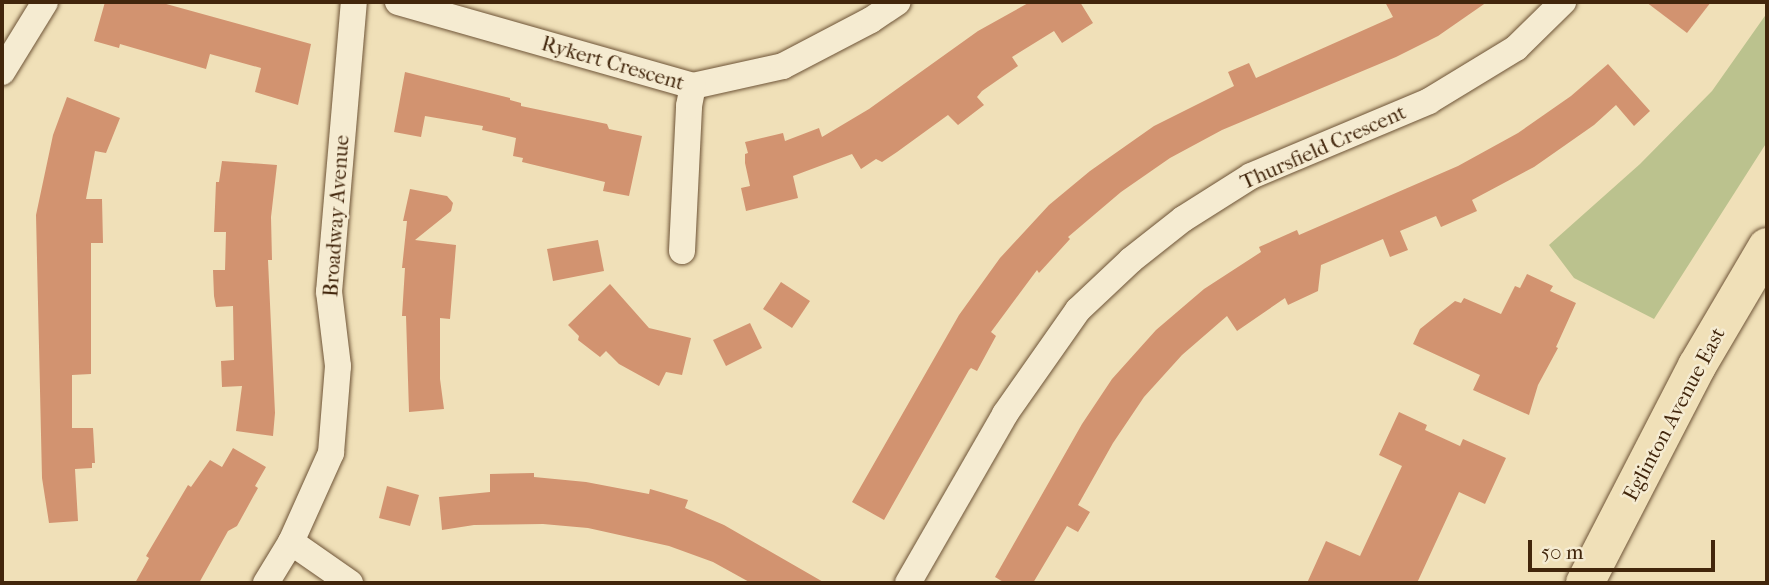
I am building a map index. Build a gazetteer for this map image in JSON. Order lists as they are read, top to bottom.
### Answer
{
  "streets": {
    "main road": ["Eglinton Avenue East"],
    "street": ["Rykert Crescent", "Thursfield Crescent", "Broadway Avenue"]
  },
  "scale_bar": "50 m"
}
